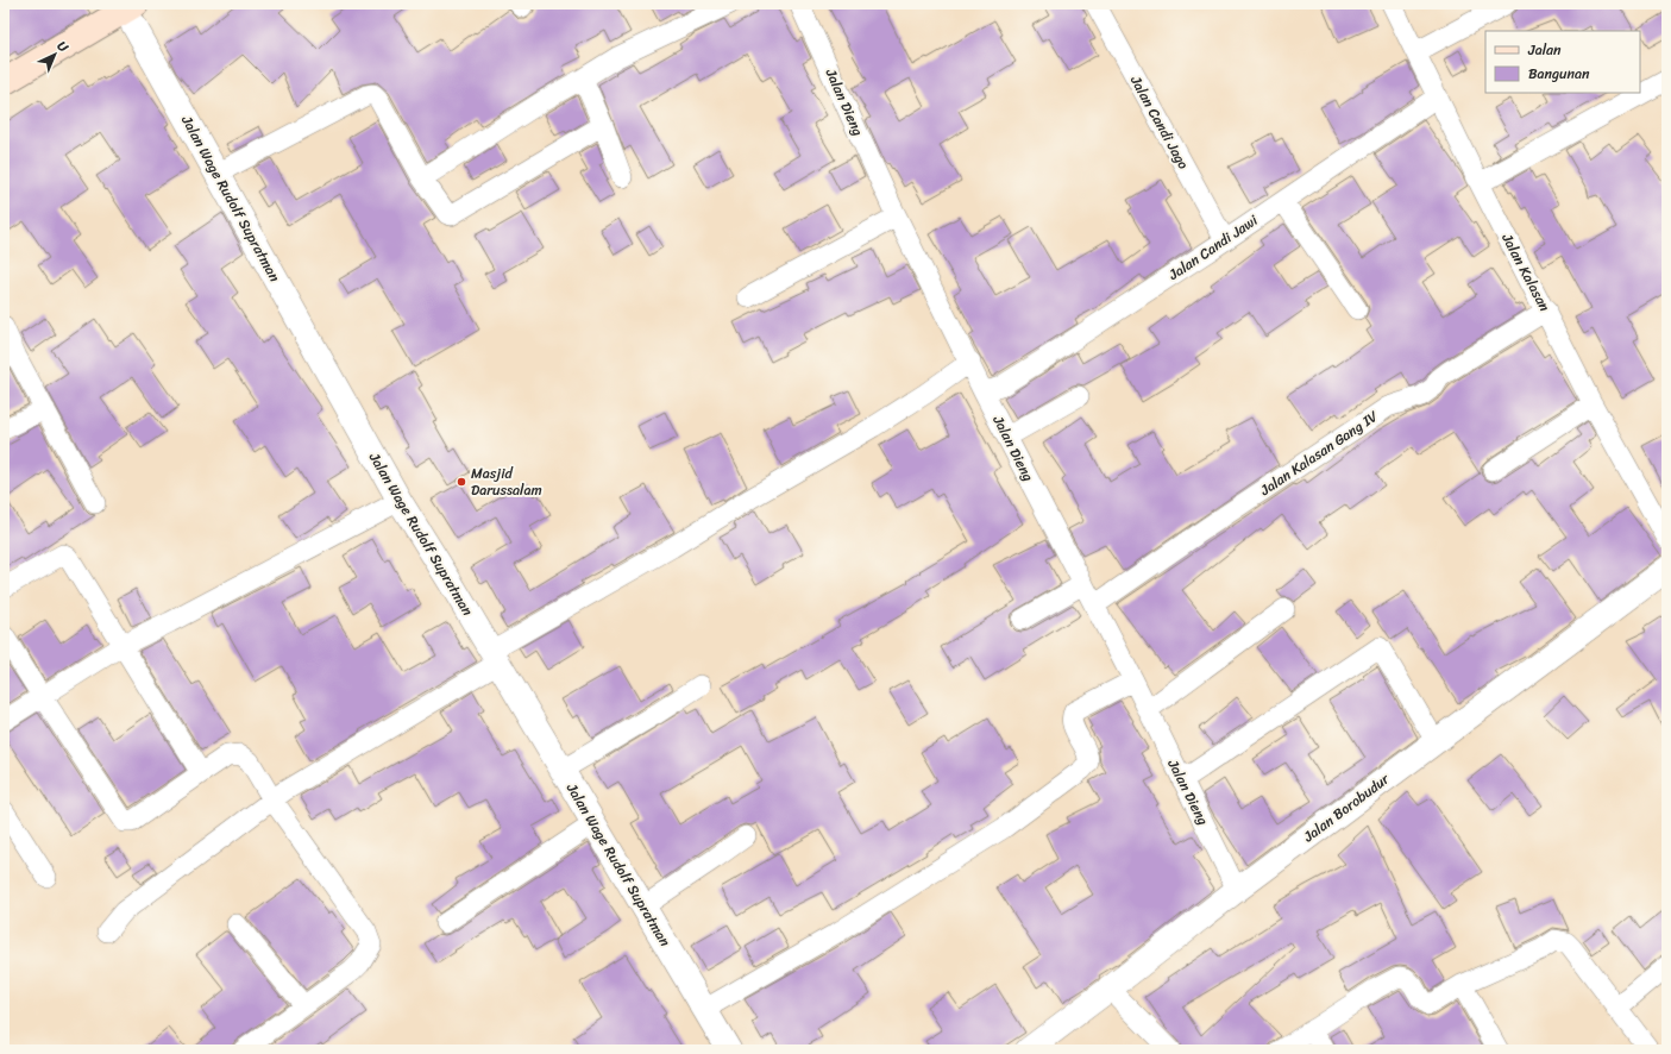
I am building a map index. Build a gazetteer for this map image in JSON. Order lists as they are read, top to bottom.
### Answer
{
  "streets": {
    "street": [
      "Jalan Dieng",
      "Jalan Candi Jago",
      "Jalan Wage Rudolf Supratman",
      "Jalan Candi Jawi",
      "Jalan Kalasan",
      "Jalan Kalasan Gang IV",
      "Jalan Borobudur"
    ]
  },
  "crossings": [
    ["Jalan Dieng", "Jalan Candi Jawi"],
    ["Jalan Dieng", "Jalan Kalasan Gang IV"],
    ["Jalan Dieng", "Jalan Borobudur"],
    ["Jalan Candi Jago", "Jalan Candi Jawi"],
    ["Jalan Candi Jawi", "Jalan Kalasan"],
    ["Jalan Kalasan", "Jalan Kalasan Gang IV"]
  ],
  "places": ["Masjid Darussalam"],
  "legend": ["Jalan", "Bangunan"],
  "north": "top right"
}
